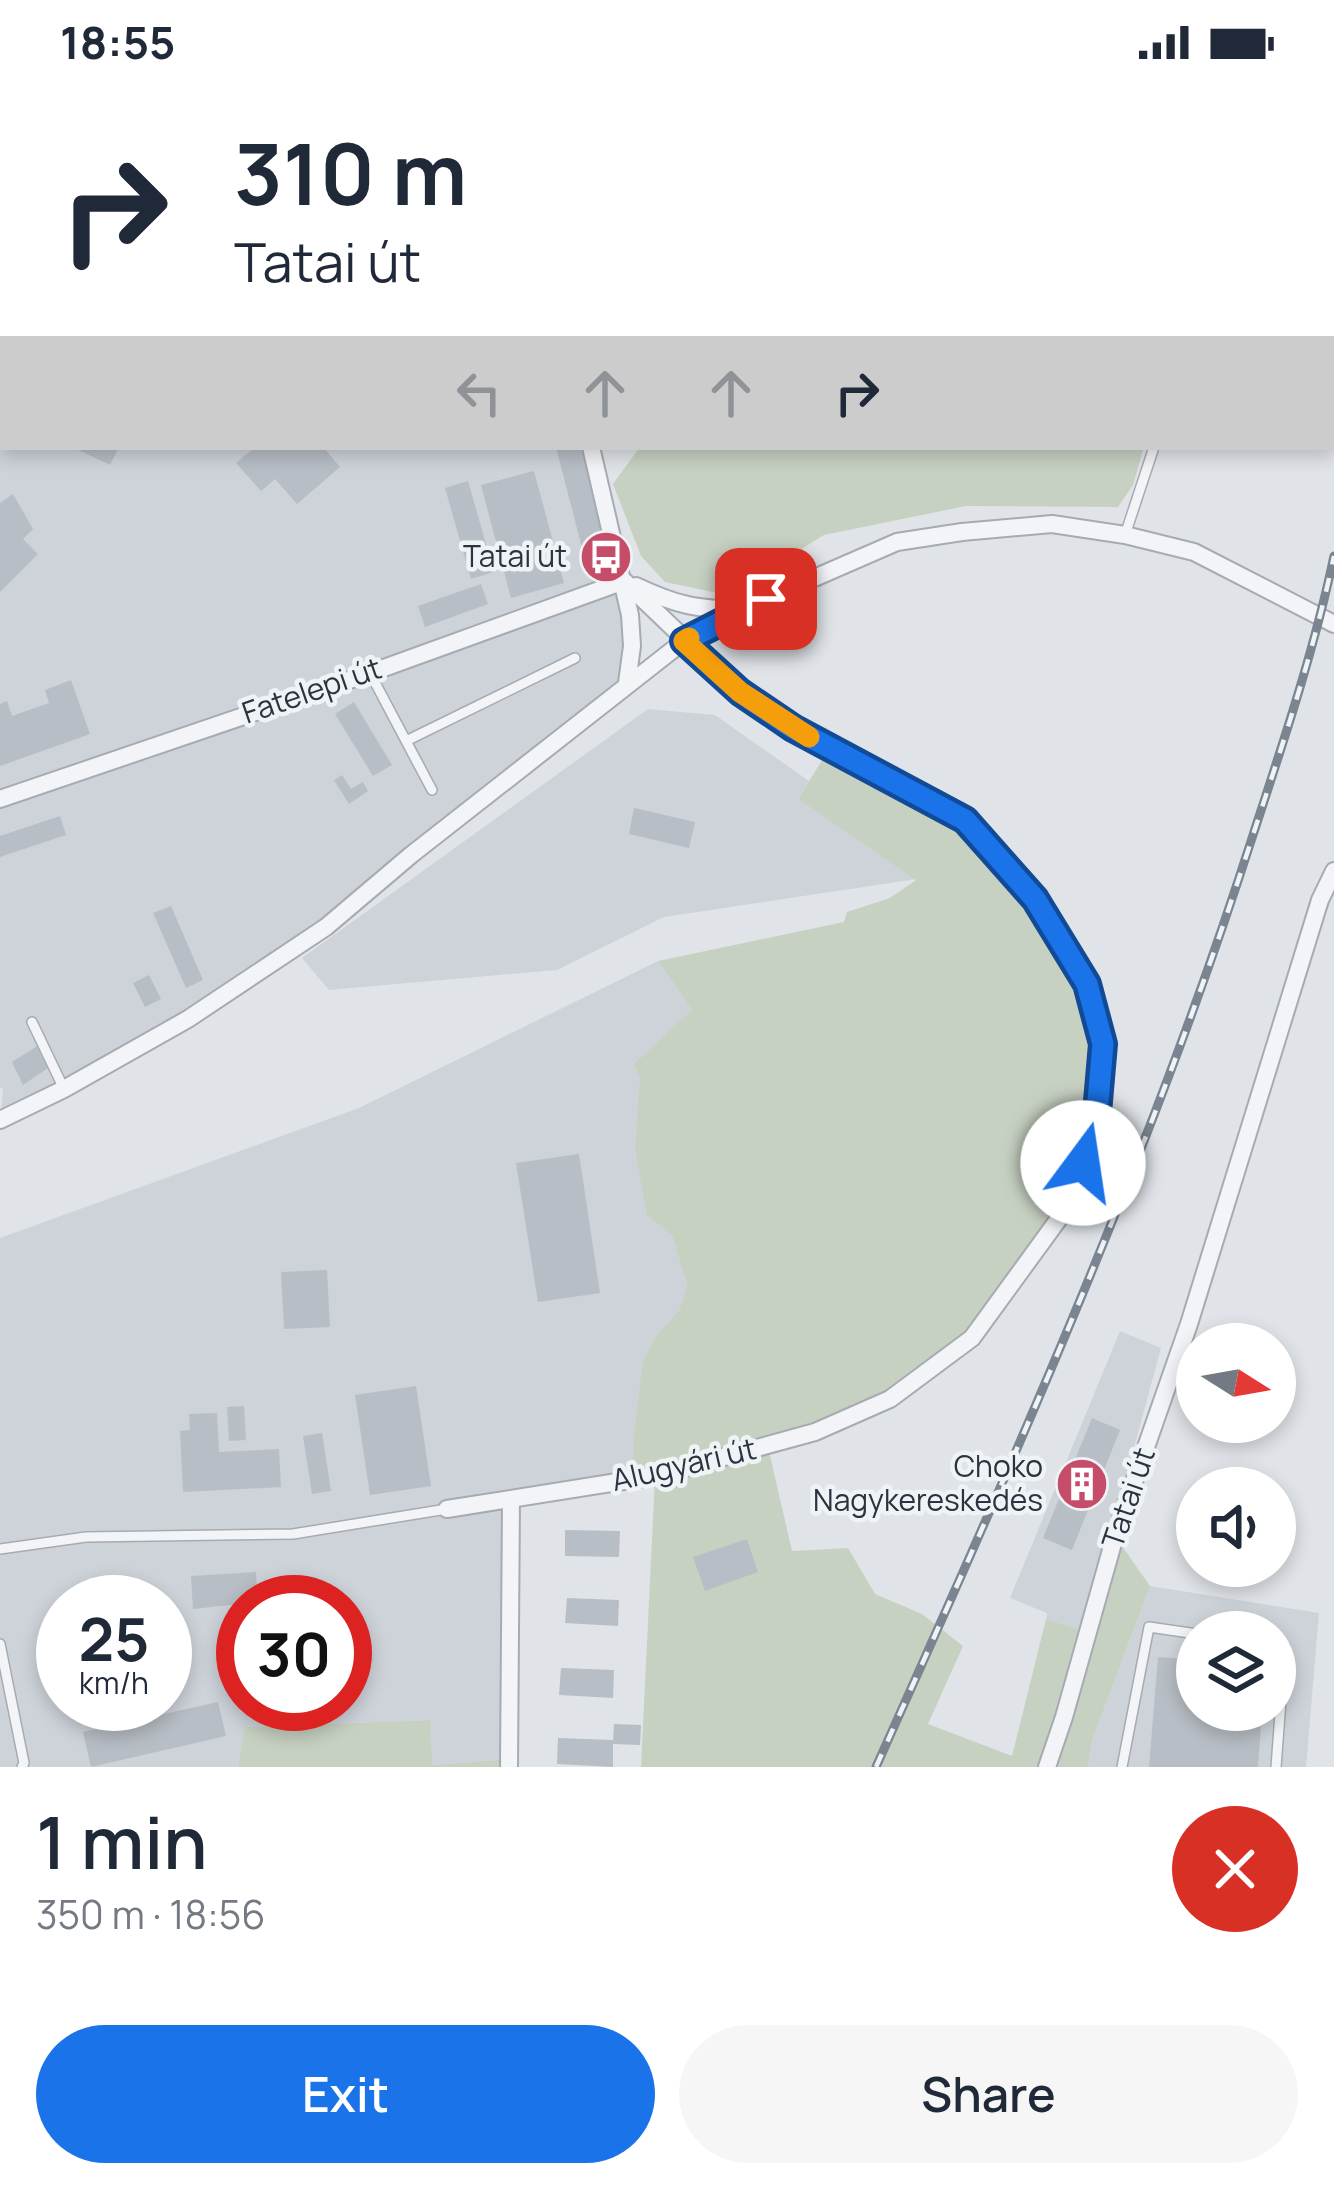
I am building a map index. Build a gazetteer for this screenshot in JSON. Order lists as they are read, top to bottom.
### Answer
{
  "streets": {
    "street": ["Fatelepi út", "Alugyári út", "Tatai út"]
  },
  "crossings": [
    ["Fatelepi út", "Alugyári út"]
  ],
  "places": {
    "bus stop": ["Tatai út"],
    "building": ["Choko Nagykereskedés"]
  },
  "north": "right",
  "page": {
    "status": "18:55",
    "turn": ["310 m", "Tatai út"],
    "speed": "25 km/h",
    "limit": "30",
    "heading": ["1 min", "350 m · 18:56"],
    "buttons": ["Exit", "Share"]
  }
}
